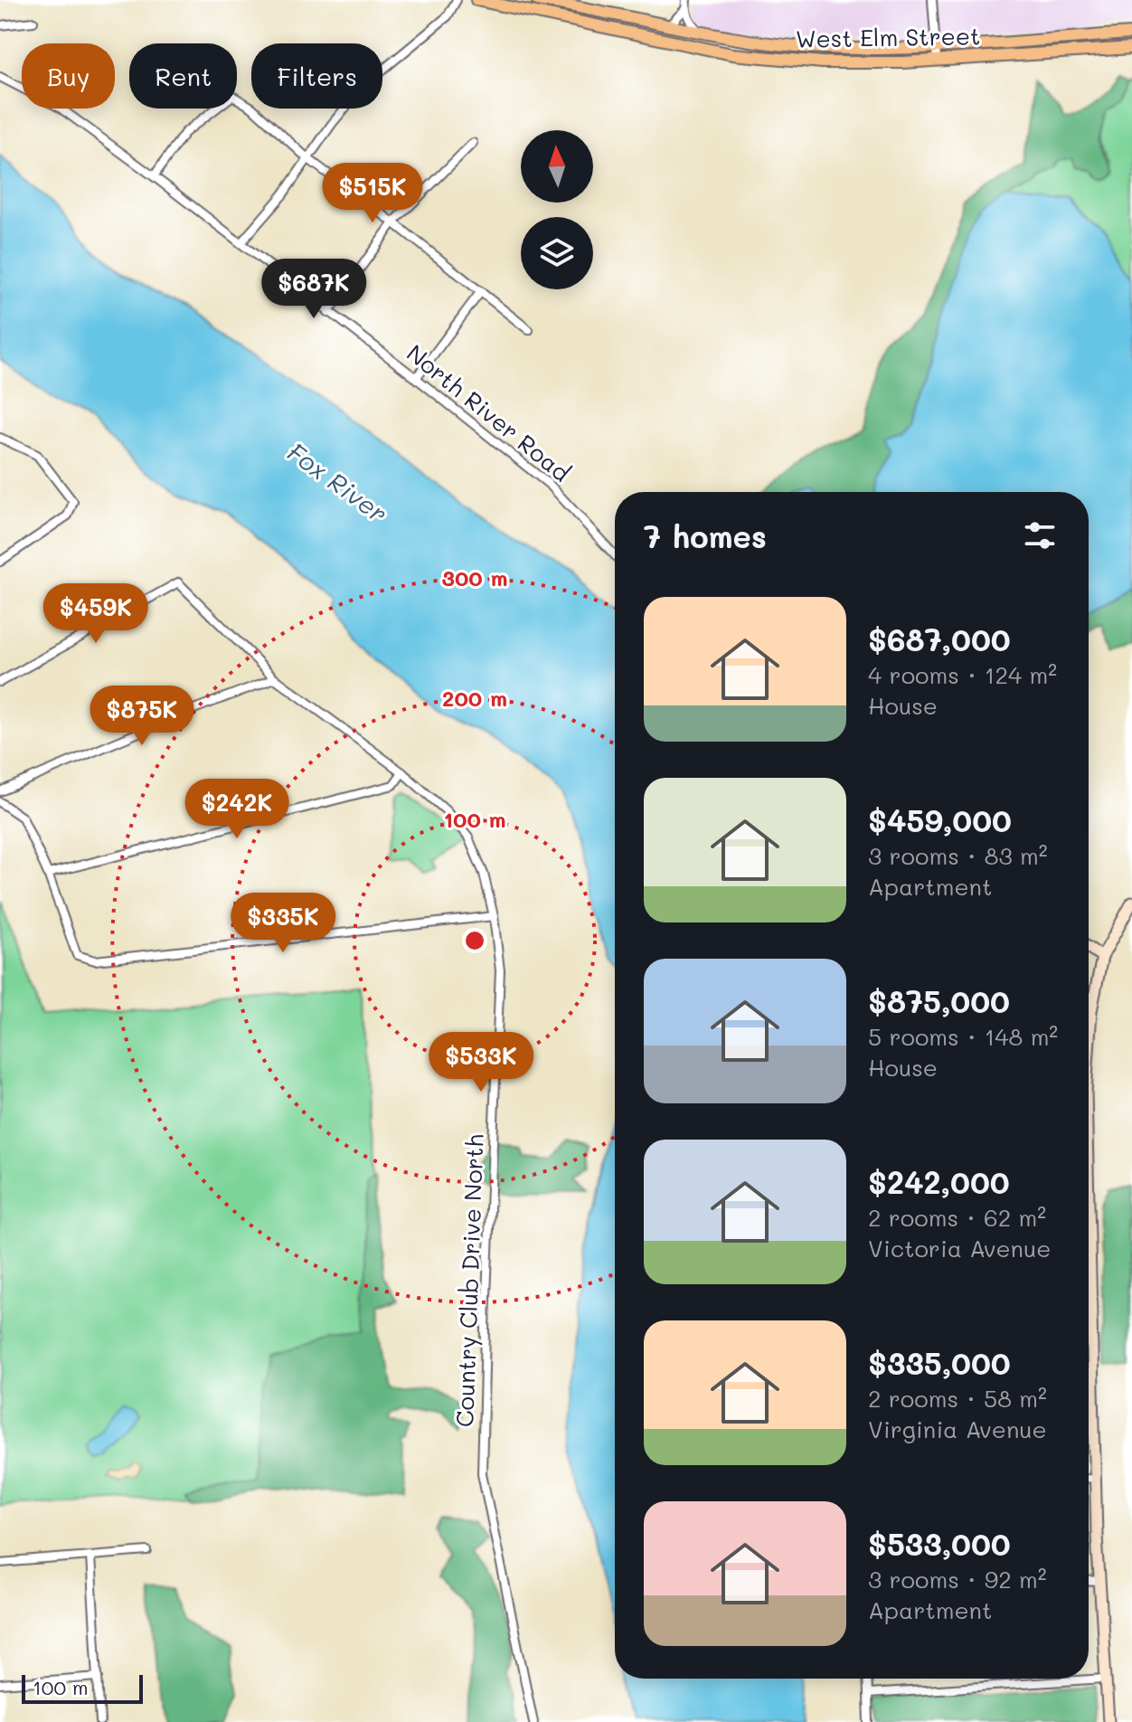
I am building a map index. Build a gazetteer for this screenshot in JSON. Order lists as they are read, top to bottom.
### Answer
{
  "streets": {
    "main road": ["West Elm Street"],
    "street": ["North River Road", "Country Club Drive North"]
  },
  "water": ["Fox River"],
  "scale_bar": "100 m",
  "north": "top",
  "page": {
    "chip": ["Buy", "Rent", "Filters"],
    "price": [
      "$515K",
      "$687K",
      "$459K",
      "$875K",
      "$242K",
      "$335K",
      "$533K"
    ],
    "heading": "7 homes",
    "list": [
      {
        "name": "$687,000",
        "note": "4 rooms · 124 m² · House"
      },
      {
        "name": "$459,000",
        "note": "3 rooms · 83 m² · Apartment"
      },
      {
        "name": "$875,000",
        "note": "5 rooms · 148 m² · House"
      },
      {
        "name": "$242,000",
        "note": "2 rooms · 62 m² · Victoria Avenue"
      },
      {
        "name": "$335,000",
        "note": "2 rooms · 58 m² · Virginia Avenue"
      },
      {
        "name": "$533,000",
        "note": "3 rooms · 92 m² · Apartment"
      }
    ],
    "scale": "100 m"
  },
  "rings": ["300 m", "200 m", "100 m"]
}
